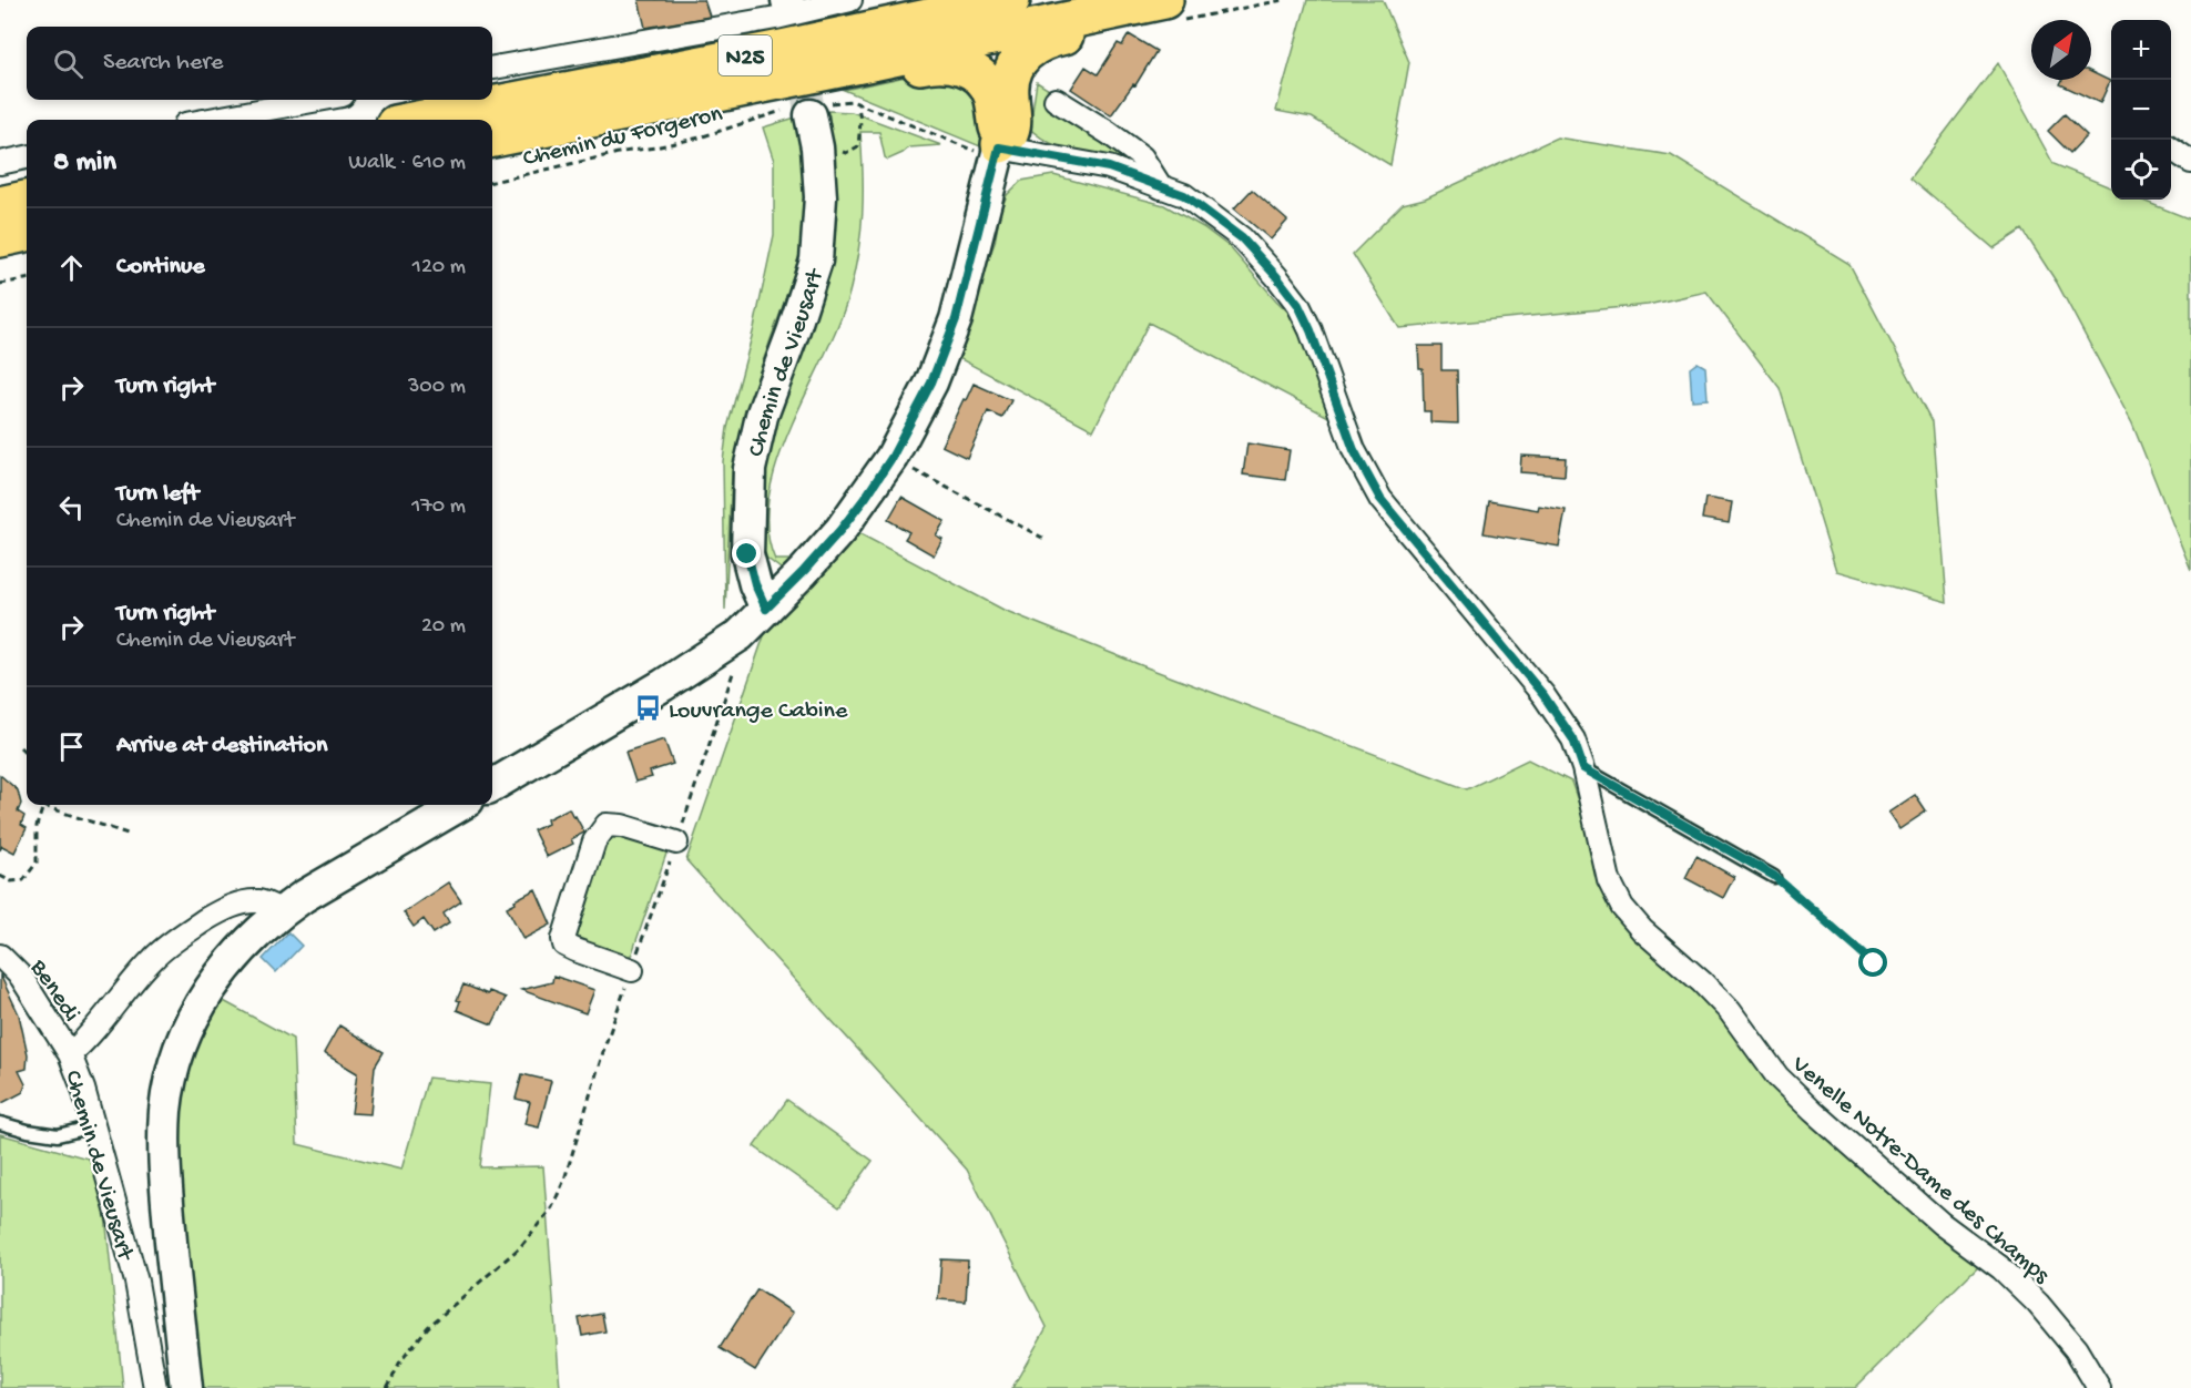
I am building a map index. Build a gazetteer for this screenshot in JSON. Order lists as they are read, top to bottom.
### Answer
{
  "streets": {
    "highway": ["N25"],
    "street": ["Chemin de Vieusart", "Benedi", "Venelle Notre-Dame des Champs"],
    "path": ["Chemin du Forgeron"]
  },
  "crossings": [
    ["Chemin de Vieusart", "Benedi"]
  ],
  "places": {
    "bus stop": ["Louvrange Cabine"]
  },
  "north": "top right",
  "page": {
    "map_buttons": ["+", "−"],
    "search": "Search here",
    "heading": ["8 min", "Walk · 610 m"],
    "list": [
      ["Continue", "120 m"],
      ["Turn right", "300 m"],
      ["Turn left", "Chemin de Vieusart", "170 m"],
      ["Turn right", "Chemin de Vieusart", "20 m"],
      "Arrive at destination"
    ]
  }
}
